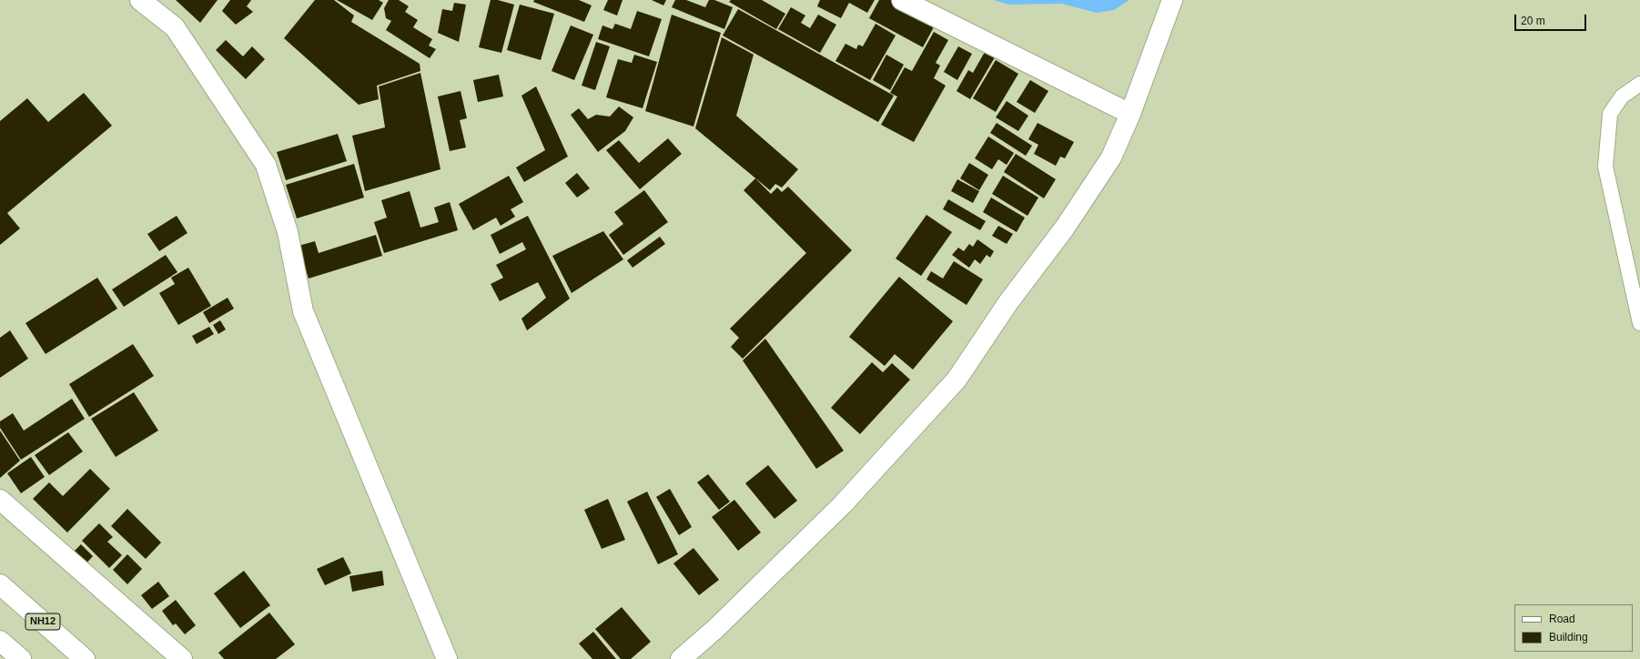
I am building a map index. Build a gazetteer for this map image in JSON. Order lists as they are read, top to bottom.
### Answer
{
  "streets": {
    "main road": ["NH12"]
  },
  "legend": ["Road", "Building"],
  "scale_bar": "20 m"
}
